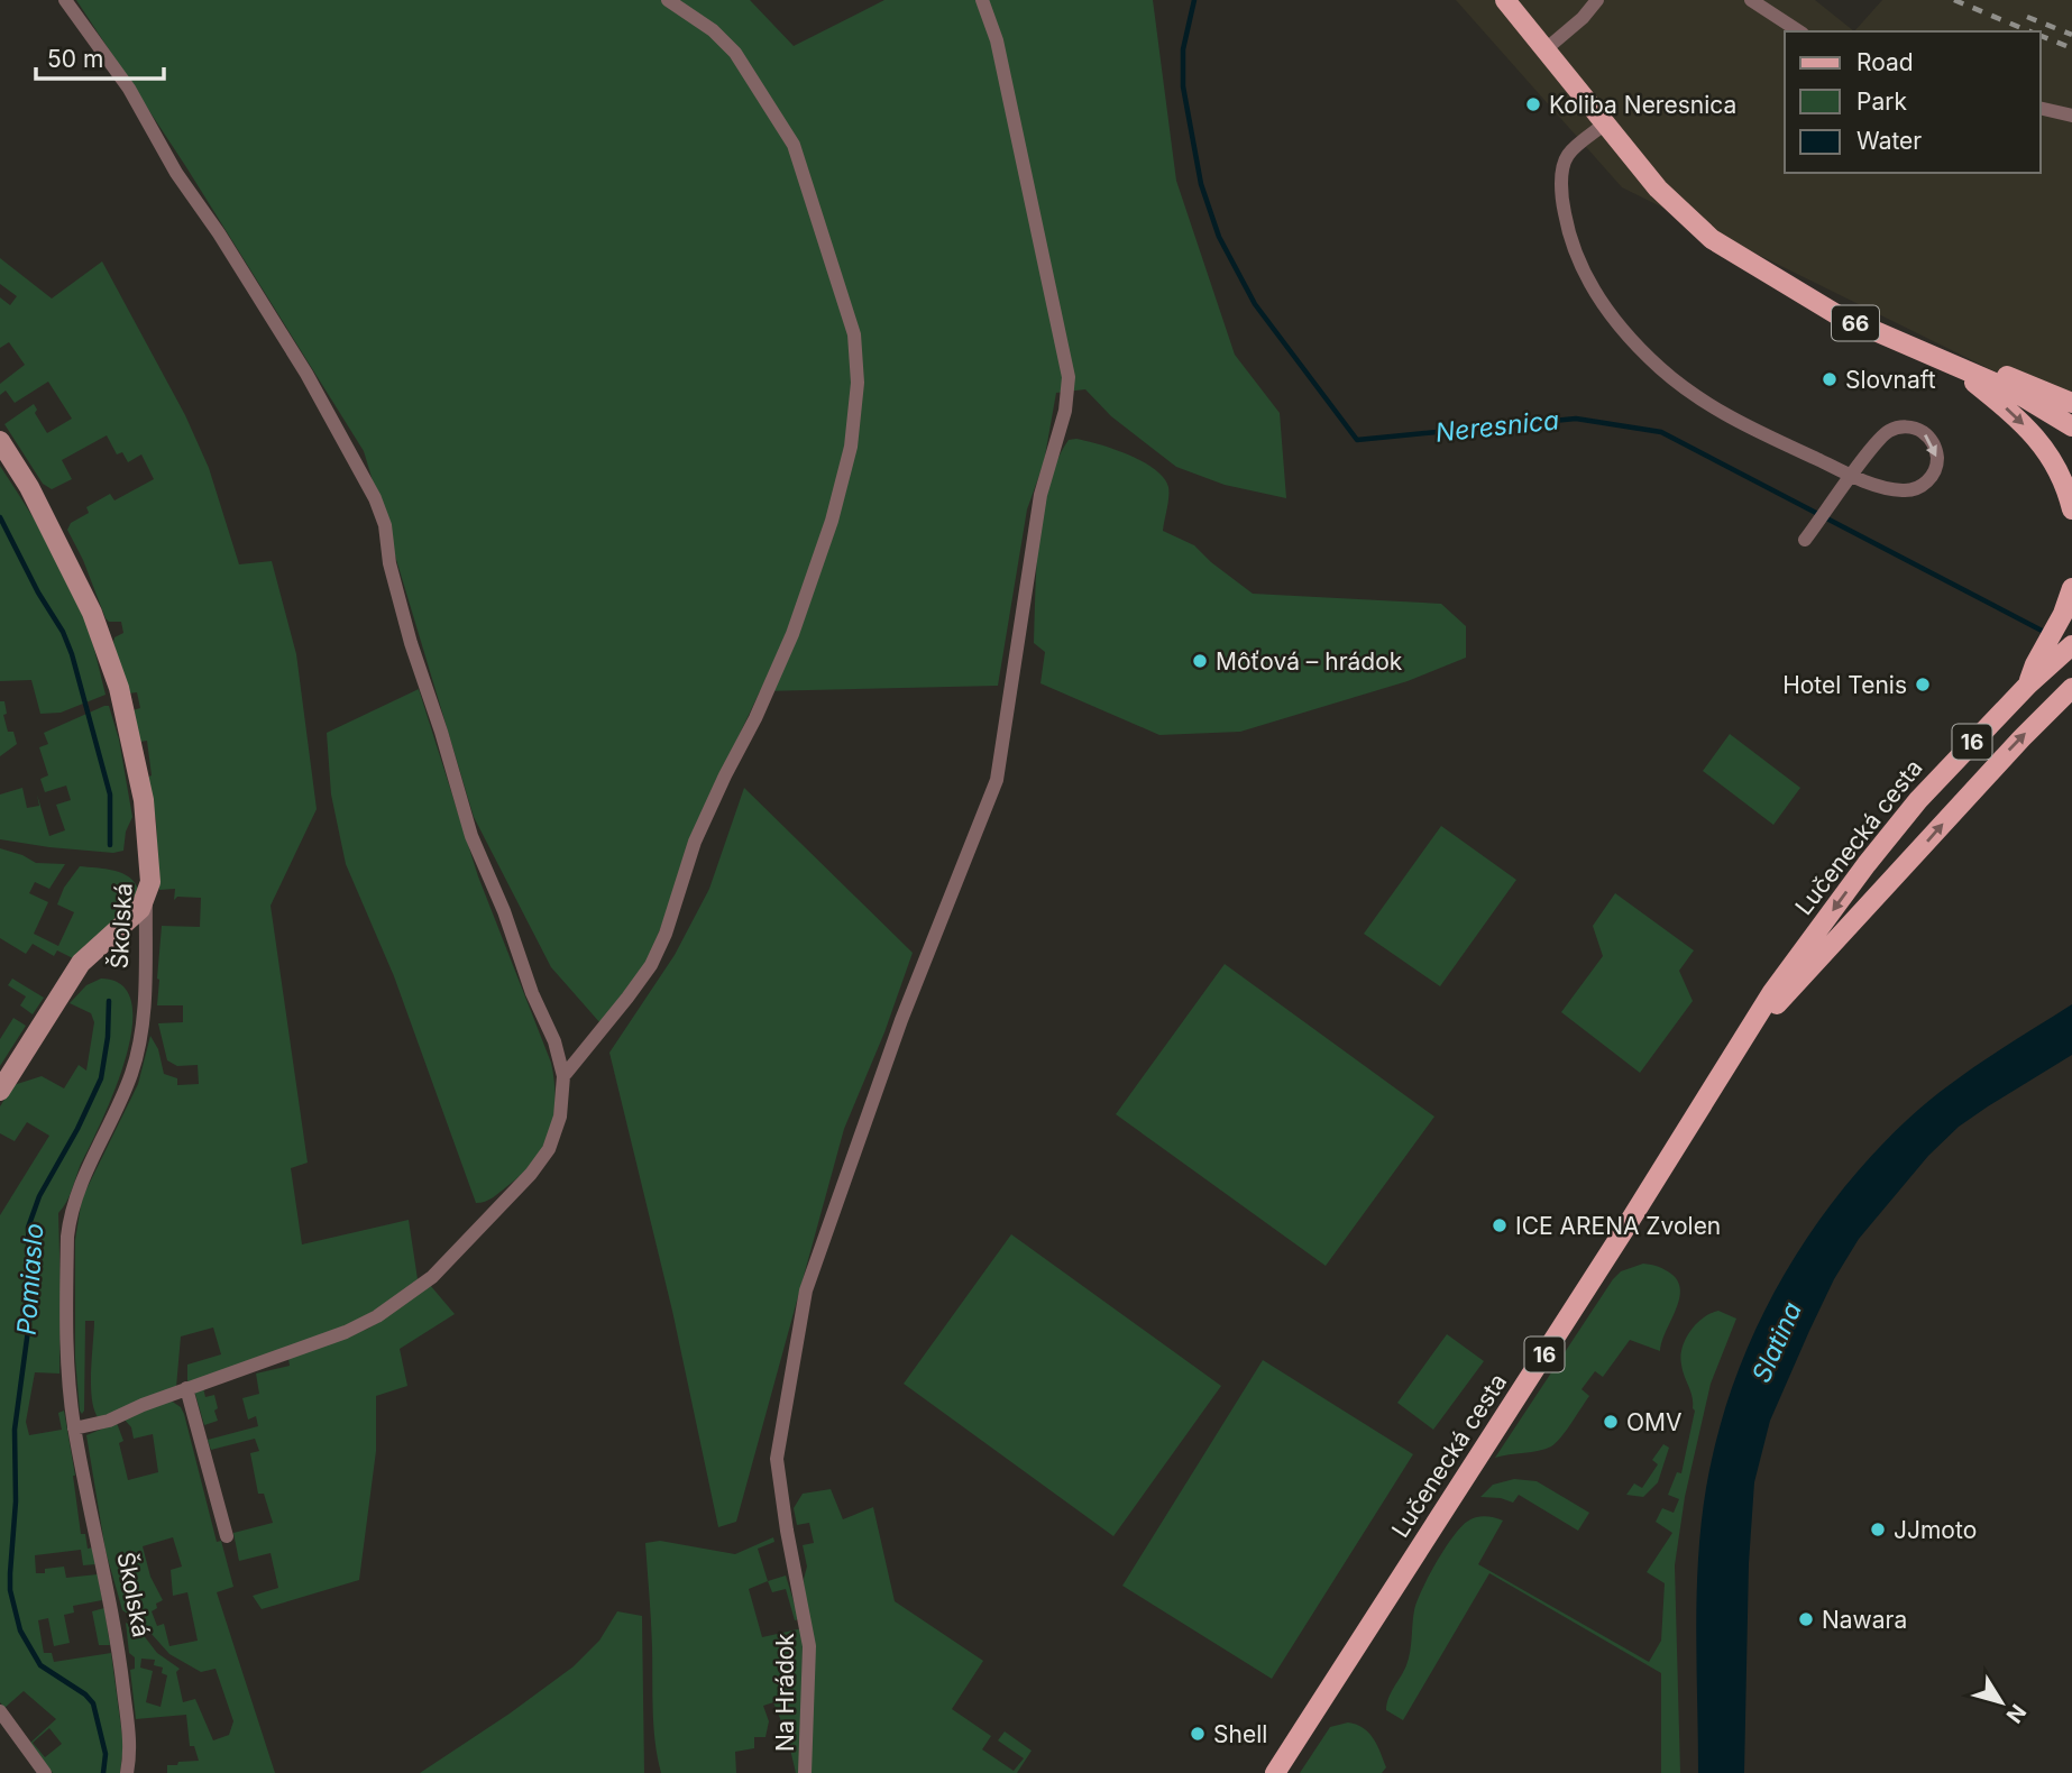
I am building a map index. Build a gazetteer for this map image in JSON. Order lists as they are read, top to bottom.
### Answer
{
  "streets": {
    "main road": ["66", "16", "Lučenecká cesta"],
    "street": ["Školská", "Na Hrádok"]
  },
  "water": ["Neresnica", "Pomiaslo", "Slatina"],
  "places": [
    "Koliba Neresnica",
    "Slovnaft",
    "Môťová – hrádok",
    "Hotel Tenis",
    "ICE ARENA Zvolen",
    "OMV",
    "JJmoto",
    "Nawara",
    "Shell"
  ],
  "legend": ["Road", "Park", "Water"],
  "scale_bar": "50 m",
  "north": "bottom right"
}
